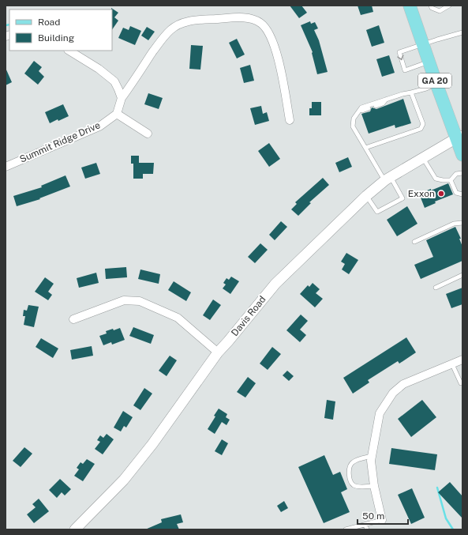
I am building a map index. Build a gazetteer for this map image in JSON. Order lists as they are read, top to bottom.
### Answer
{
  "streets": {
    "main road": ["GA 20"],
    "street": ["Summit Ridge Drive", "Davis Road"]
  },
  "crossings": [
    ["GA 20", "Davis Road"]
  ],
  "places": ["Exxon"],
  "legend": ["Road", "Building"],
  "scale_bar": "50 m"
}
